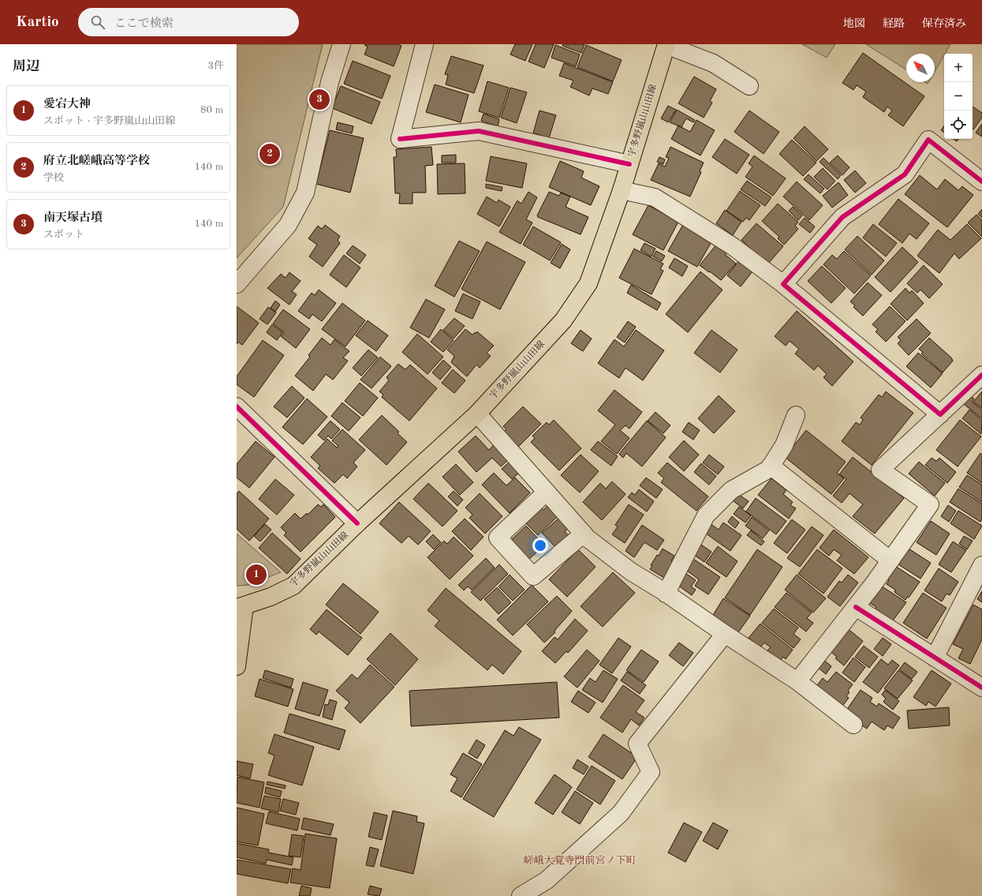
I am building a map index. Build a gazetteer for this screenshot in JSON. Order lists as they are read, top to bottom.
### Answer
{
  "streets": {
    "main road": ["宇多野嵐山山田線"]
  },
  "districts": ["嵯峨大覚寺門前宮ノ下町"],
  "north": "top left",
  "page": {
    "header": "Kartio",
    "search": "ここで検索",
    "nav": ["地図", "経路", "保存済み"],
    "heading": ["周辺", "3件"],
    "map_buttons": ["+", "−"],
    "list": [
      {
        "mark": "1",
        "name": "愛宕大神",
        "note": "スポット · 宇多野嵐山山田線",
        "value": "80 m"
      },
      {
        "mark": "2",
        "name": "府立北嵯峨高等学校",
        "note": "学校",
        "value": "140 m"
      },
      {
        "mark": "3",
        "name": "南天塚古墳",
        "note": "スポット",
        "value": "140 m"
      }
    ],
    "pins": ["3", "2", "1"]
  }
}
